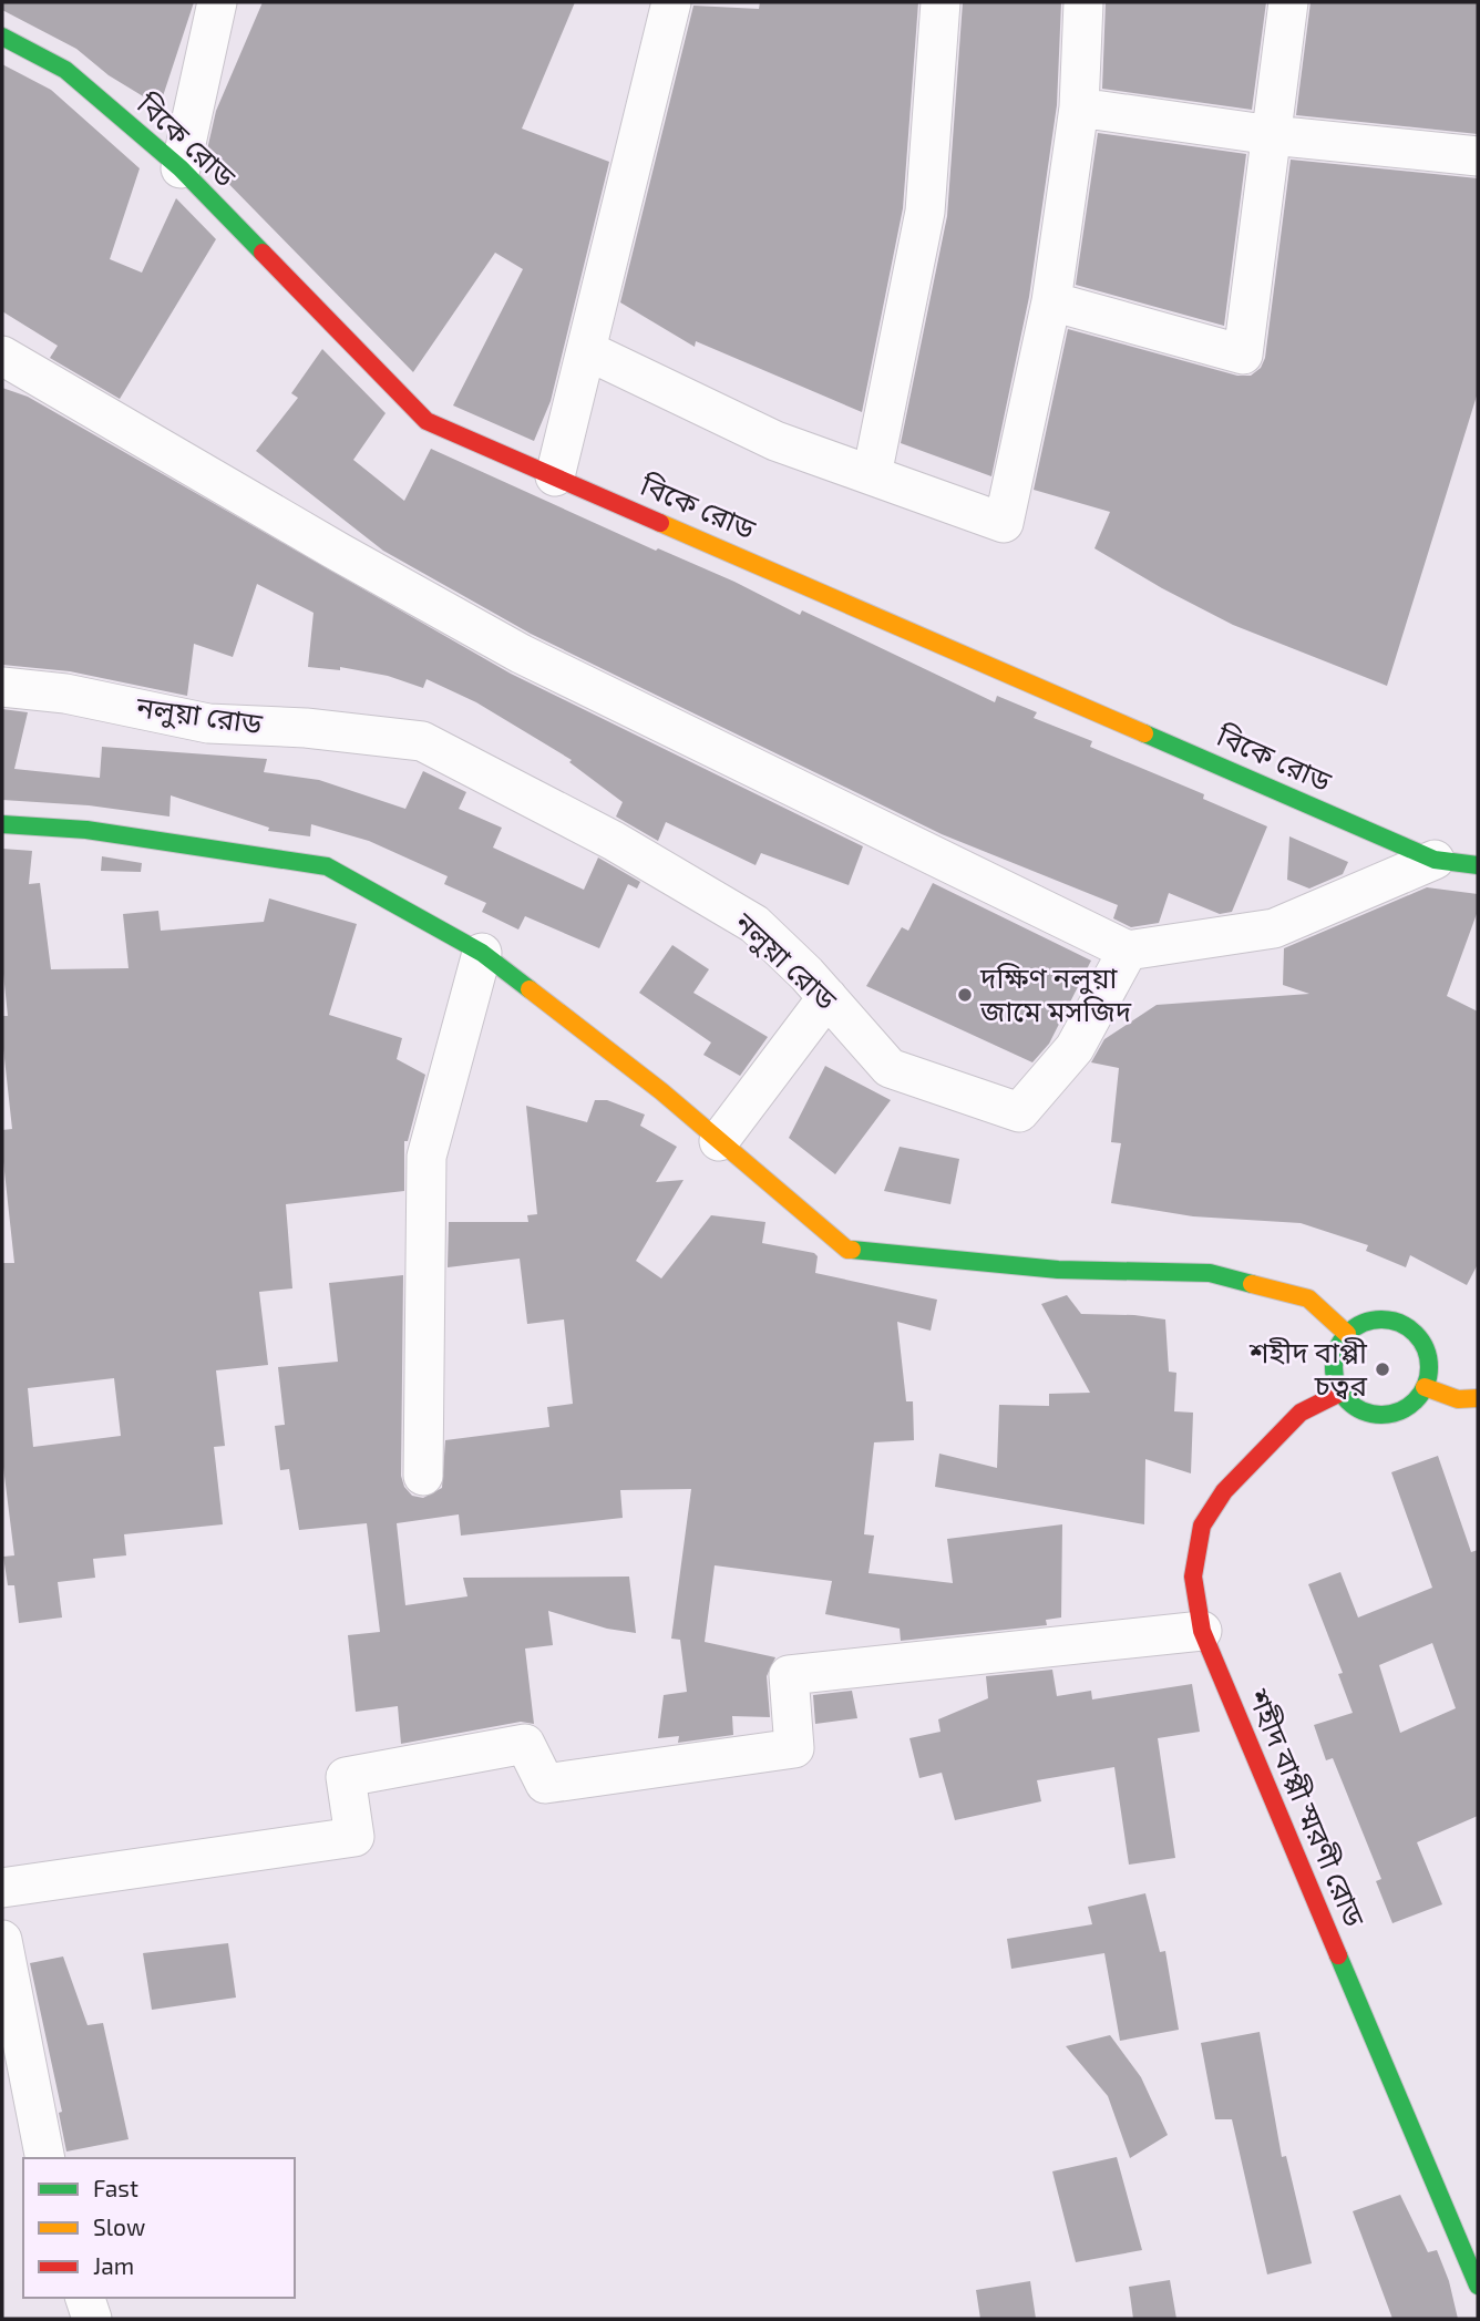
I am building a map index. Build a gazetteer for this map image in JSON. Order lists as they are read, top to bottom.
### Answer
{
  "streets": {
    "street": ["বিকে রোড", "নলুয়া রোড", "শহীদ বাপ্পী স্মরণী রোড"]
  },
  "places": ["দক্ষিণ নলুয়া জামে মসজিদ", "শহীদ বাপ্পী চত্বর"],
  "legend": ["Fast", "Slow", "Jam"]
}
